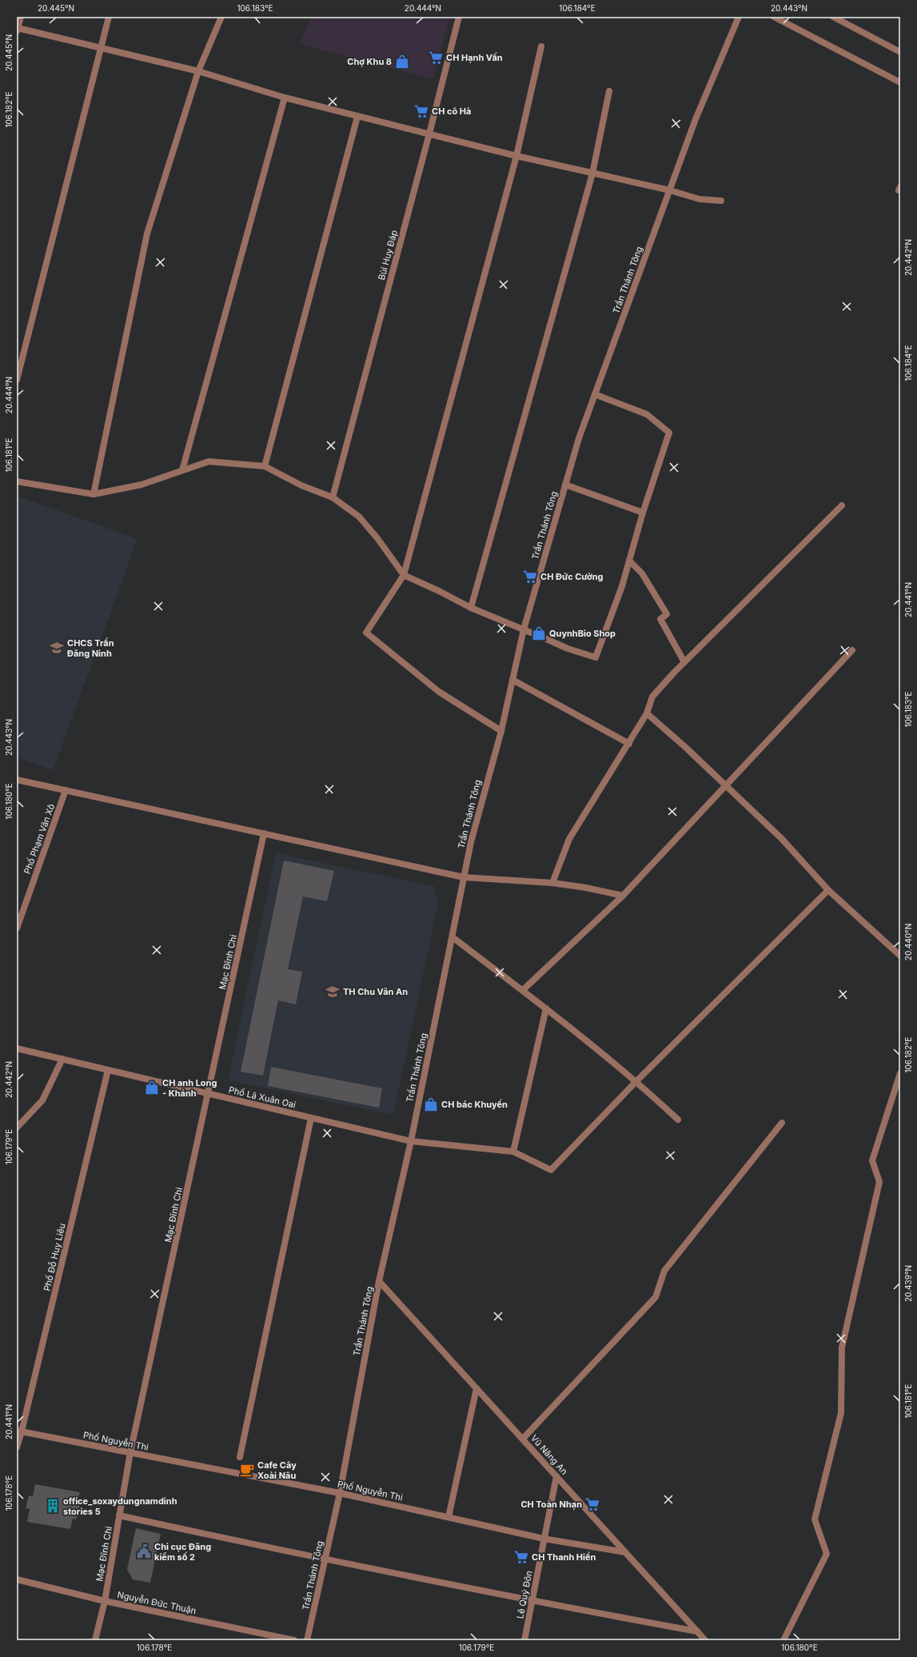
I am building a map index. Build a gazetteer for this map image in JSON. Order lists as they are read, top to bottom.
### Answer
{
  "streets": {
    "street": [
      "Bùi Huy Đáp",
      "Trần Thánh Tông",
      "Phố Phạm Văn Xô",
      "Mạc Đĩnh Chi",
      "Phố Lã Xuân Oai",
      "Phố Đỗ Huy Liêu",
      "Phố Nguyễn Thi",
      "Vũ Năng An",
      "Lê Quý Đôn",
      "Nguyễn Đức Thuận"
    ]
  },
  "crossings": [
    ["Trần Thánh Tông", "Phố Lã Xuân Oai"],
    ["Trần Thánh Tông", "Phố Nguyễn Thi"],
    ["Trần Thánh Tông", "Vũ Năng An"],
    ["Mạc Đĩnh Chi", "Phố Lã Xuân Oai"],
    ["Mạc Đĩnh Chi", "Phố Nguyễn Thi"],
    ["Mạc Đĩnh Chi", "Nguyễn Đức Thuận"],
    ["Phố Lã Xuân Oai", "Phố Đỗ Huy Liêu"],
    ["Phố Đỗ Huy Liêu", "Phố Nguyễn Thi"],
    ["Phố Nguyễn Thi", "Vũ Năng An"],
    ["Phố Nguyễn Thi", "Lê Quý Đôn"],
    ["Vũ Năng An", "Lê Quý Đôn"]
  ],
  "places": {
    "supermarket": [
      "CH Hạnh Vấn",
      "CH cô Hà",
      "CH Đức Cường",
      "CH Toàn Nhạn",
      "CH Thanh Hiền"
    ],
    "shop": [
      "Chợ Khu 8",
      "QuynhBio Shop",
      "CH anh Long - Khánh",
      "CH bác Khuyến"
    ],
    "school or university": ["CHCS Trần Đăng Ninh", "TH Chu Văn An"],
    "cafe": ["Cafe Cây Xoài Nâu"],
    "building": ["office_soxaydungnamdinh stories 5"],
    "public building": ["Chi cục Đăng kiểm số 2"]
  },
  "coordinates": [
    "20.445°N",
    "106.183°E",
    "20.444°N",
    "106.184°E",
    "20.443°N",
    "106.182°E",
    "20.442°N",
    "106.181°E",
    "20.441°N",
    "106.180°E",
    "20.440°N",
    "106.179°E",
    "20.439°N",
    "106.178°E"
  ]
}
